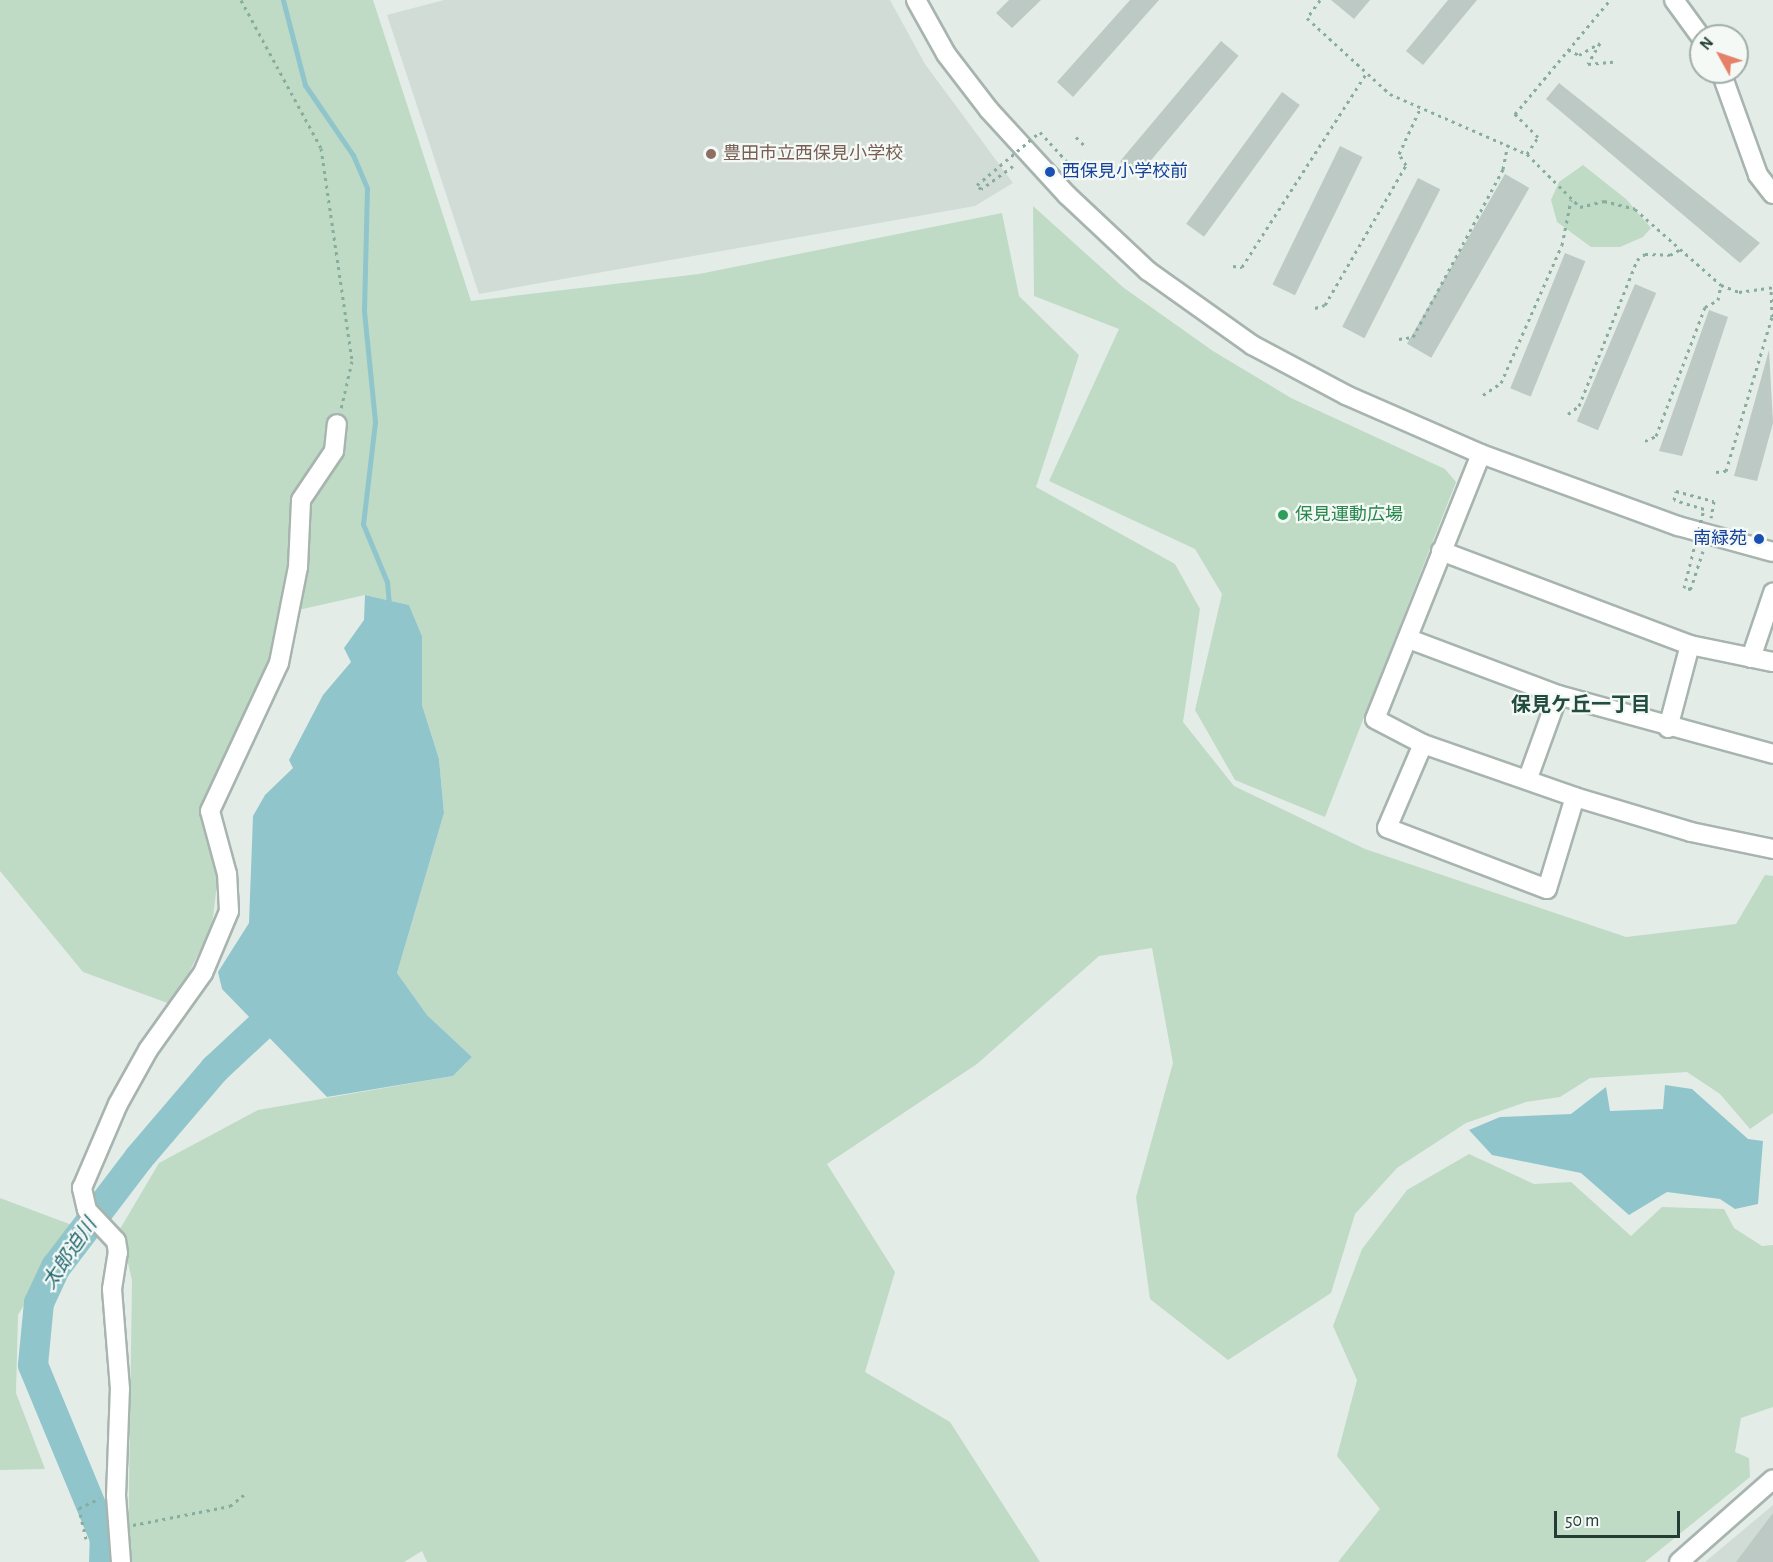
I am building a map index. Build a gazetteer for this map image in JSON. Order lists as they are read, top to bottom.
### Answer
{
  "districts": ["保見ケ丘一丁目"],
  "water": ["太郎迫川"],
  "places": [
    "豊田市立西保見小学校",
    "西保見小学校前",
    "保見運動広場",
    "南緑苑"
  ],
  "scale_bar": "50 m",
  "north": "top left"
}
